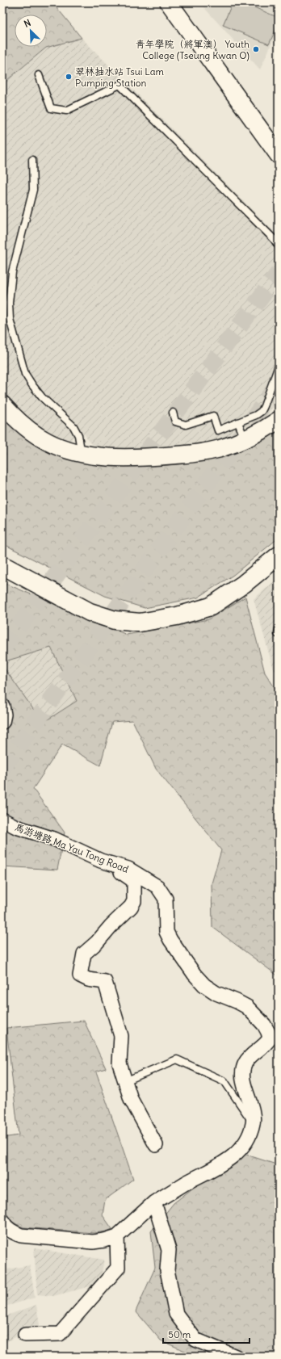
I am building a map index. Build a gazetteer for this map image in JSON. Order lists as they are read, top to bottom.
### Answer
{
  "streets": {
    "street": ["馬游塘路 Ma Yau Tong Road"]
  },
  "places": ["青年學院（將軍澳） Youth College (Tseung Kwan O)", "翠林抽水站 Tsui Lam Pumping Station"],
  "scale_bar": "50 m",
  "north": "top left"
}
